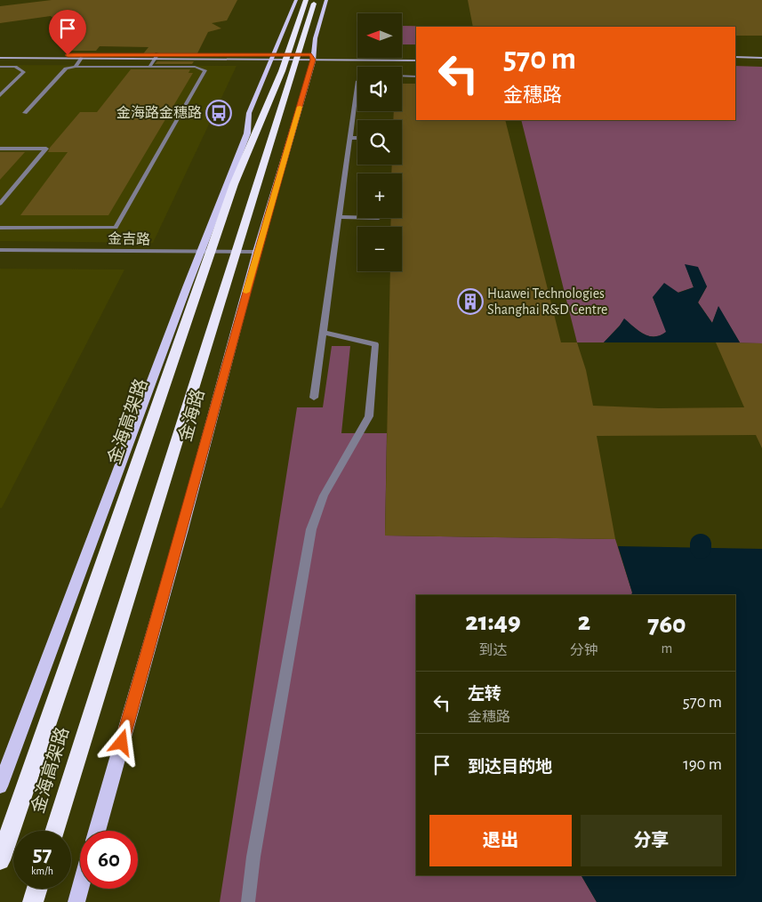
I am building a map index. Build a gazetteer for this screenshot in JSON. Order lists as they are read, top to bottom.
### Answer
{
  "streets": {
    "highway": ["金海高架路"],
    "main road": ["金海路"],
    "street": ["金吉路"]
  },
  "crossings": [
    ["金吉路", "金海路"]
  ],
  "places": {
    "bus stop": ["金海路金穗路"],
    "building": ["Huawei Technologies Shanghai R&D Centre"]
  },
  "north": "left",
  "page": {
    "map_buttons": ["+", "−"],
    "turn": ["570 m", "金穗路"],
    "eta": [
      "21:49",
      "到达",
      "2",
      "分钟",
      "760",
      "m"
    ],
    "list": [
      {
        "name": "左转",
        "note": "金穗路",
        "value": "570 m"
      },
      {
        "name": "到达目的地",
        "value": "190 m"
      }
    ],
    "buttons": ["退出", "分享"],
    "speed": "57 km/h",
    "limit": "60"
  }
}
